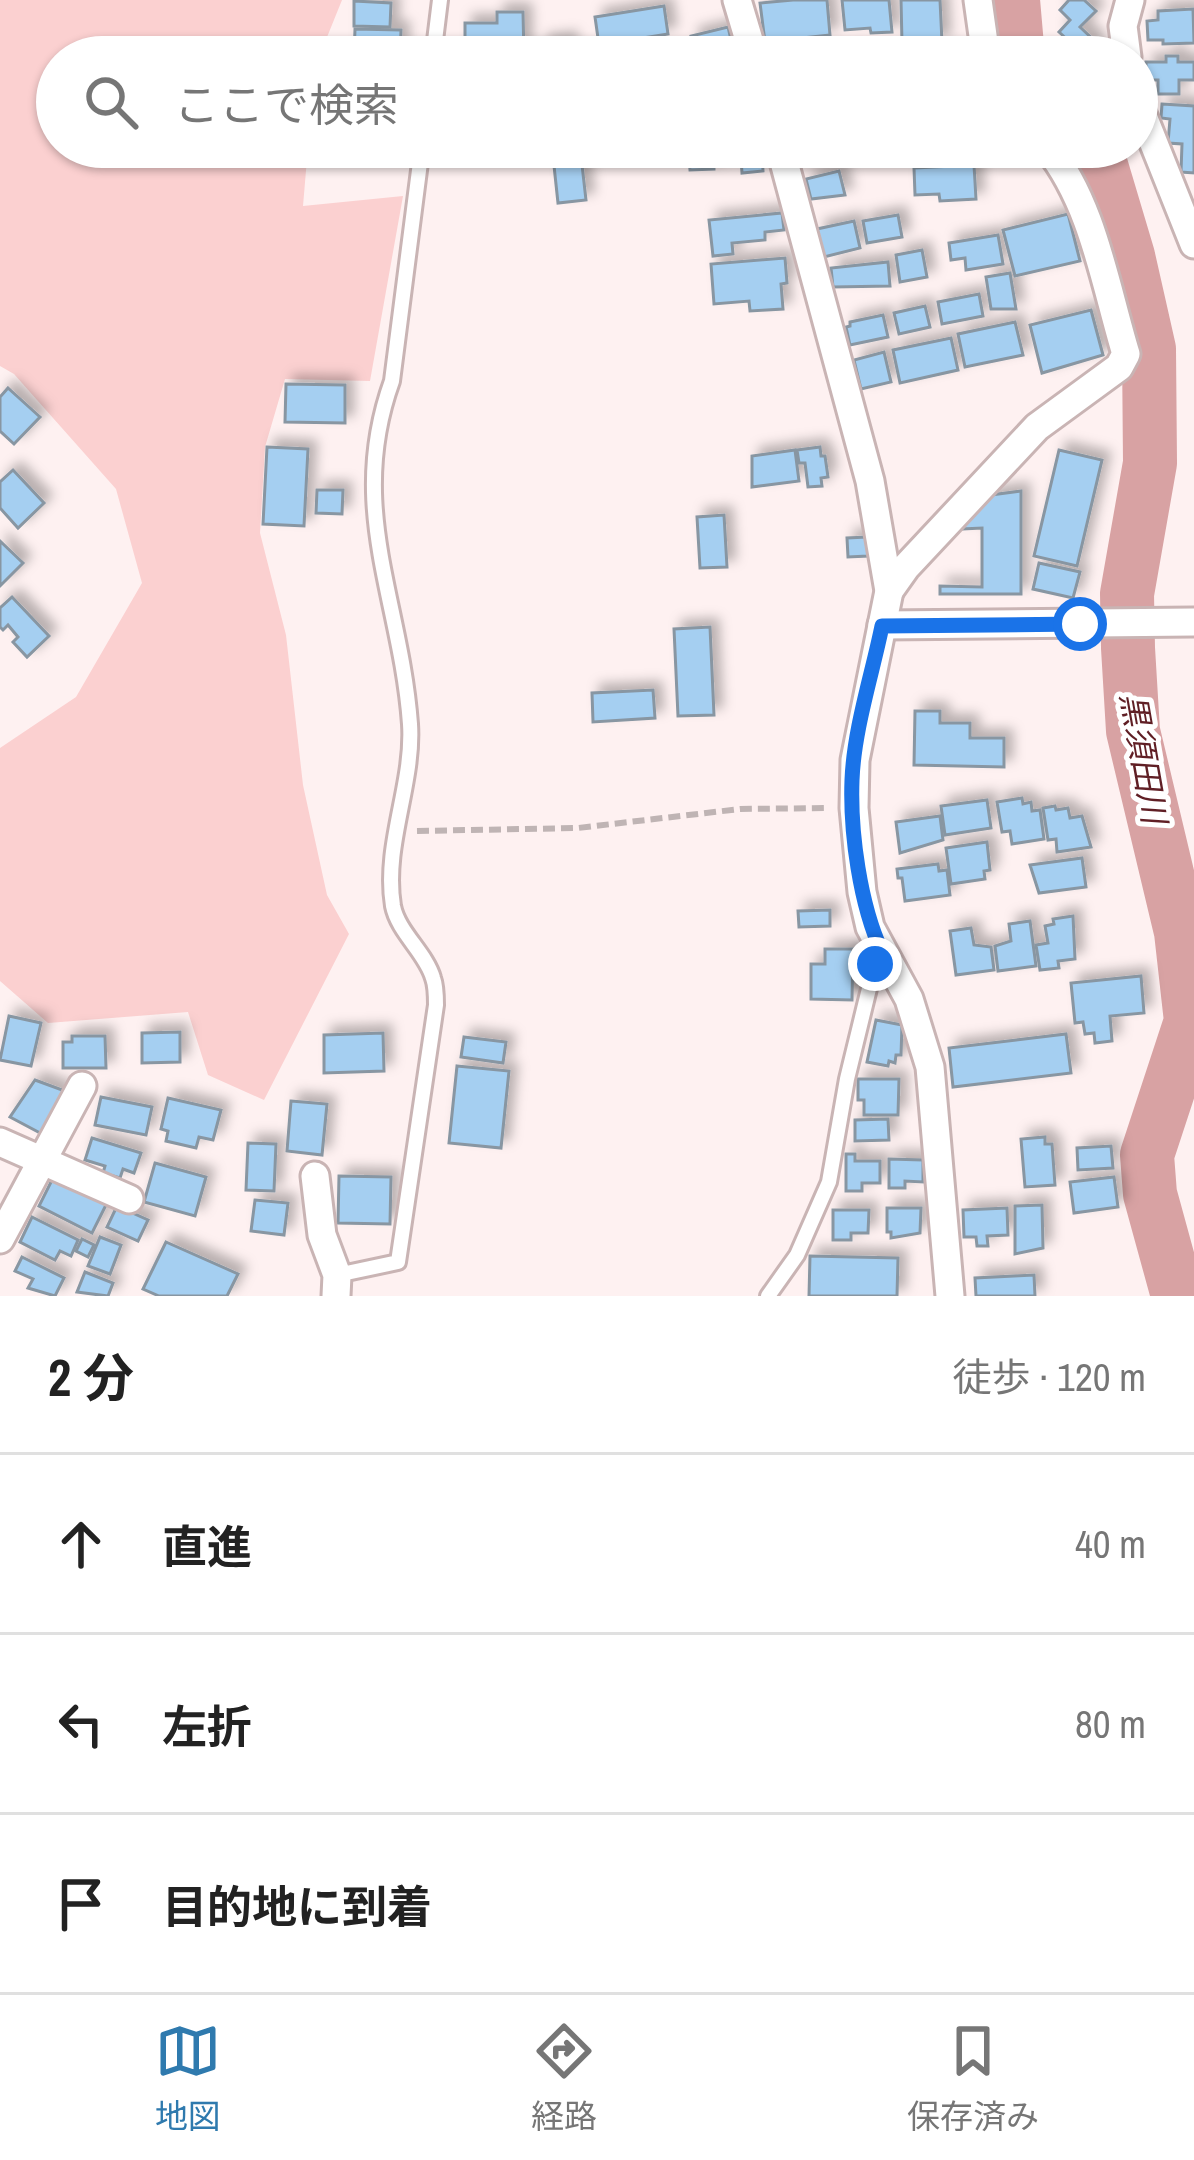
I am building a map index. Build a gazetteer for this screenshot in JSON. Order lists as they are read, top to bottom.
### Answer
{
  "water": ["黒須田川"],
  "page": {
    "search": "ここで検索",
    "heading": ["2 分", "徒歩 · 120 m"],
    "list": [
      ["直進", "40 m"],
      ["左折", "80 m"],
      "目的地に到着"
    ],
    "nav": ["地図", "経路", "保存済み"]
  }
}
